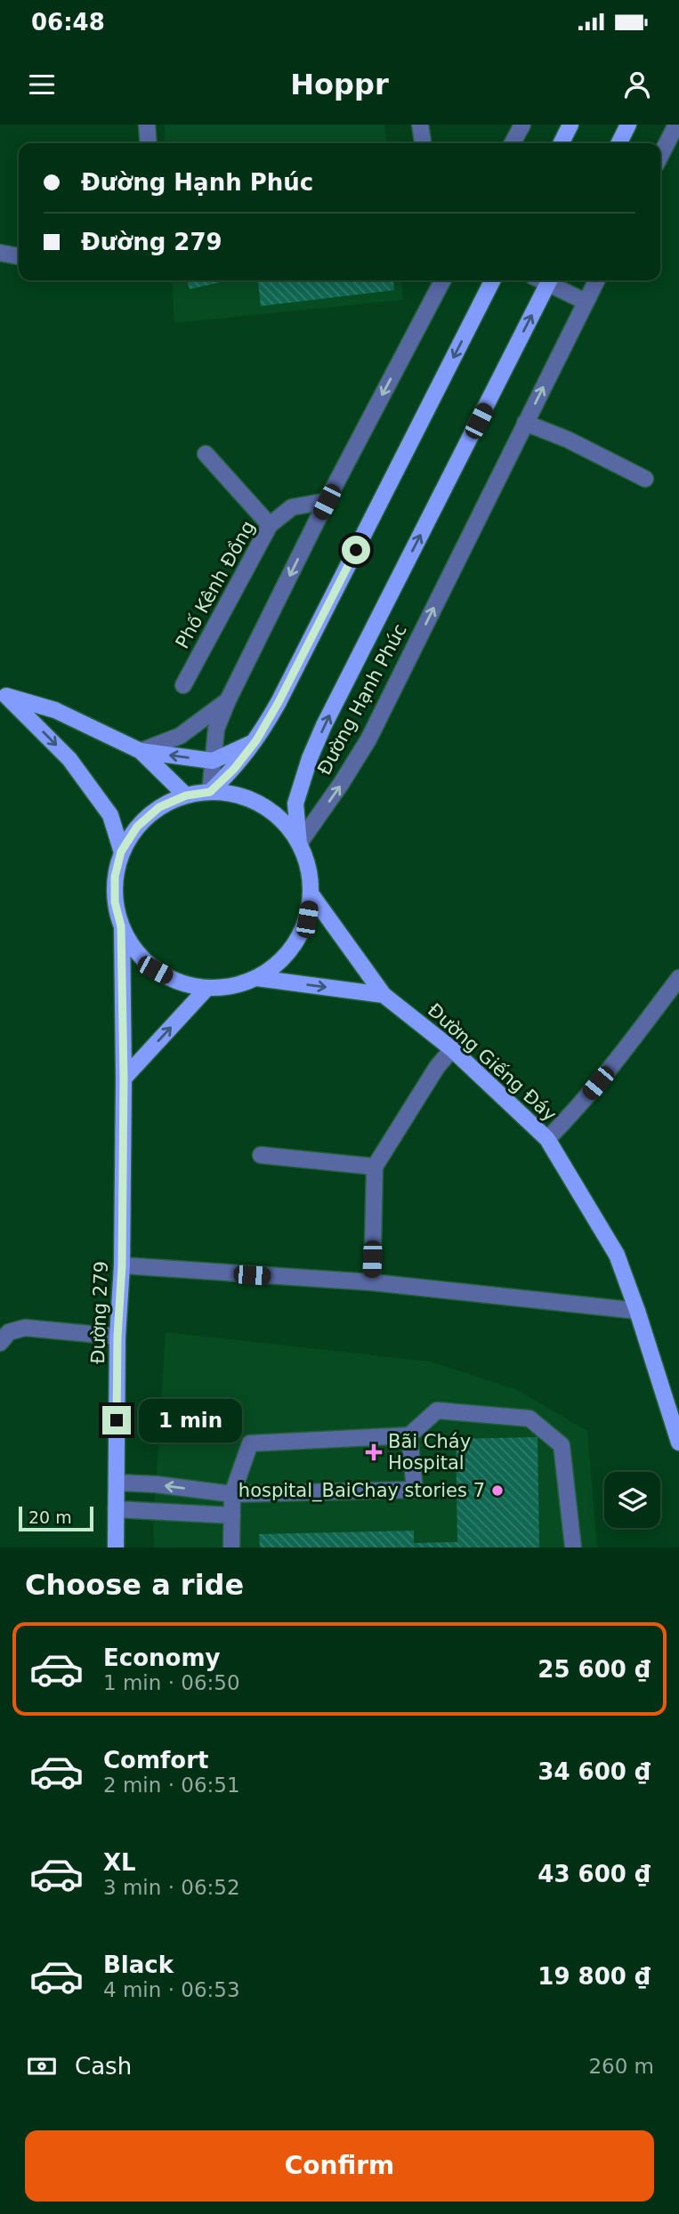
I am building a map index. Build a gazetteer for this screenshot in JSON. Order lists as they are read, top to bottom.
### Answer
{
  "streets": {
    "main road": ["Đường Hạnh Phúc", "Đường Giếng Đáy", "Đường 279"],
    "street": ["Phố Kênh Đồng"]
  },
  "crossings": [
    ["Đường Hạnh Phúc", "Đường Giếng Đáy"],
    ["Đường Hạnh Phúc", "Đường 279"],
    ["Đường Giếng Đáy", "Đường 279"]
  ],
  "places": {
    "health": ["Bãi Cháy Hospital"],
    "other": ["hospital_BaiChay stories 7"]
  },
  "scale_bar": "20 m",
  "page": {
    "status": "06:48",
    "header": "Hoppr",
    "banner": ["Đường Hạnh Phúc", "Đường 279"],
    "bubble": "1 min",
    "scale": "20 m",
    "heading": "Choose a ride",
    "list": [
      {
        "name": "Economy",
        "note": "1 min · 06:50",
        "value": "25 600 ₫"
      },
      {
        "name": "Comfort",
        "note": "2 min · 06:51",
        "value": "34 600 ₫"
      },
      {
        "name": "XL",
        "note": "3 min · 06:52",
        "value": "43 600 ₫"
      },
      {
        "name": "Black",
        "note": "4 min · 06:53",
        "value": "19 800 ₫"
      }
    ],
    "pay": ["Cash", "260 m"],
    "buttons": "Confirm"
  }
}
